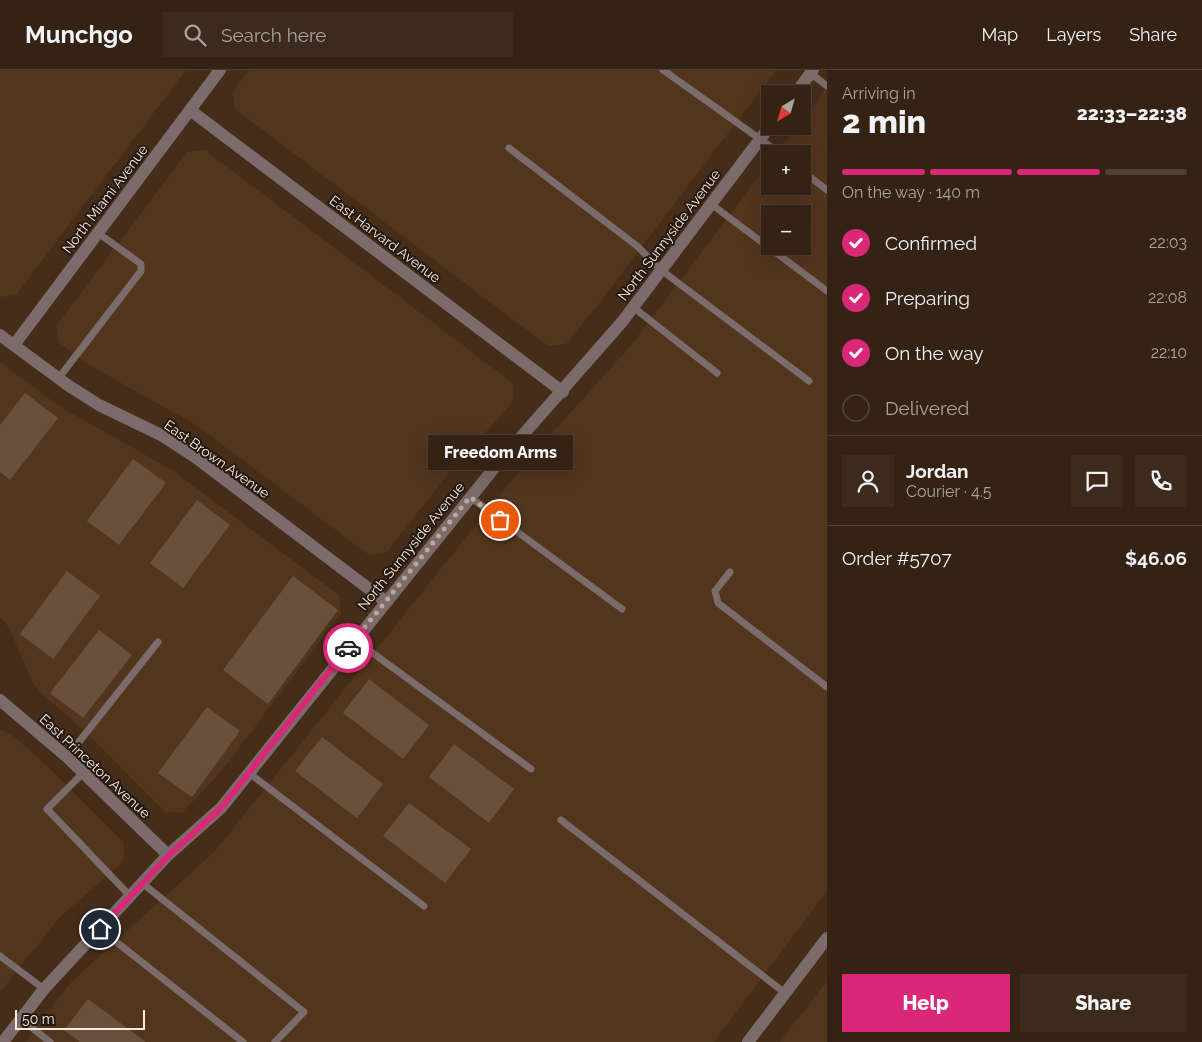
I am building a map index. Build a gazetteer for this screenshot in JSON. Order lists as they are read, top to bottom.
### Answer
{
  "streets": {
    "street": [
      "North Miami Avenue",
      "North Sunnyside Avenue",
      "East Harvard Avenue",
      "East Brown Avenue",
      "East Princeton Avenue"
    ]
  },
  "crossings": [
    ["North Miami Avenue", "East Harvard Avenue"],
    ["North Miami Avenue", "East Brown Avenue"],
    ["North Sunnyside Avenue", "East Harvard Avenue"],
    ["North Sunnyside Avenue", "East Brown Avenue"],
    ["North Sunnyside Avenue", "East Princeton Avenue"]
  ],
  "places": ["Freedom Arms"],
  "scale_bar": "50 m",
  "north": "bottom left",
  "page": {
    "header": "Munchgo",
    "search": "Search here",
    "nav": ["Map", "Layers", "Share"],
    "heading": ["2 min", "Arriving in", "22:33–22:38"],
    "panel": [
      "Jordan",
      "Courier · 4.5",
      "Order #5707",
      "$46.06"
    ],
    "map_buttons": ["+", "−"],
    "bar": "On the way · 140 m",
    "list": [
      ["Confirmed", "22:03"],
      ["Preparing", "22:08"],
      ["On the way", "22:10"],
      "Delivered"
    ],
    "bubble": "Freedom Arms",
    "buttons": ["Help", "Share"],
    "scale": "50 m"
  }
}
